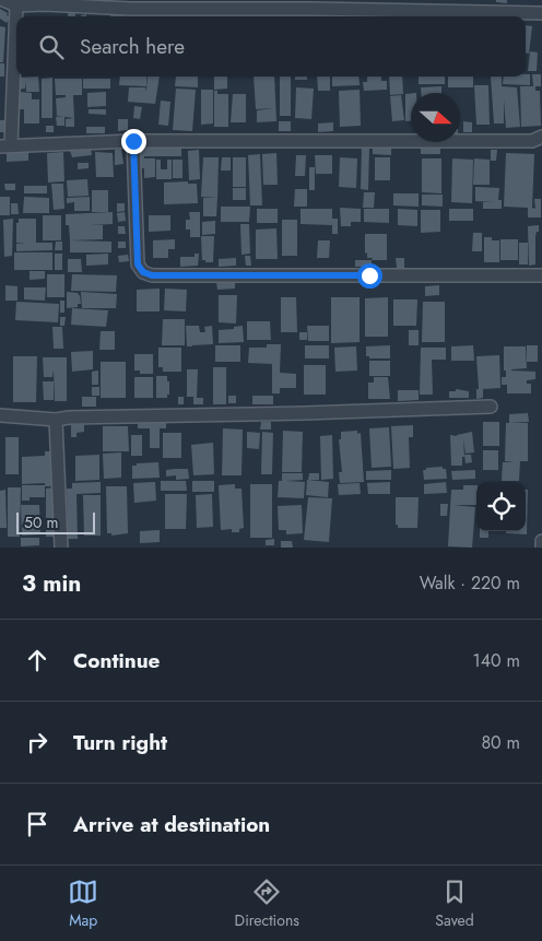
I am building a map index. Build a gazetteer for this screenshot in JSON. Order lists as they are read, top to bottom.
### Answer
{
  "scale_bar": "50 m",
  "north": "right",
  "page": {
    "search": "Search here",
    "scale": "50 m",
    "heading": ["3 min", "Walk · 220 m"],
    "list": [
      ["Continue", "140 m"],
      ["Turn right", "80 m"],
      "Arrive at destination"
    ],
    "nav": ["Map", "Directions", "Saved"]
  }
}
